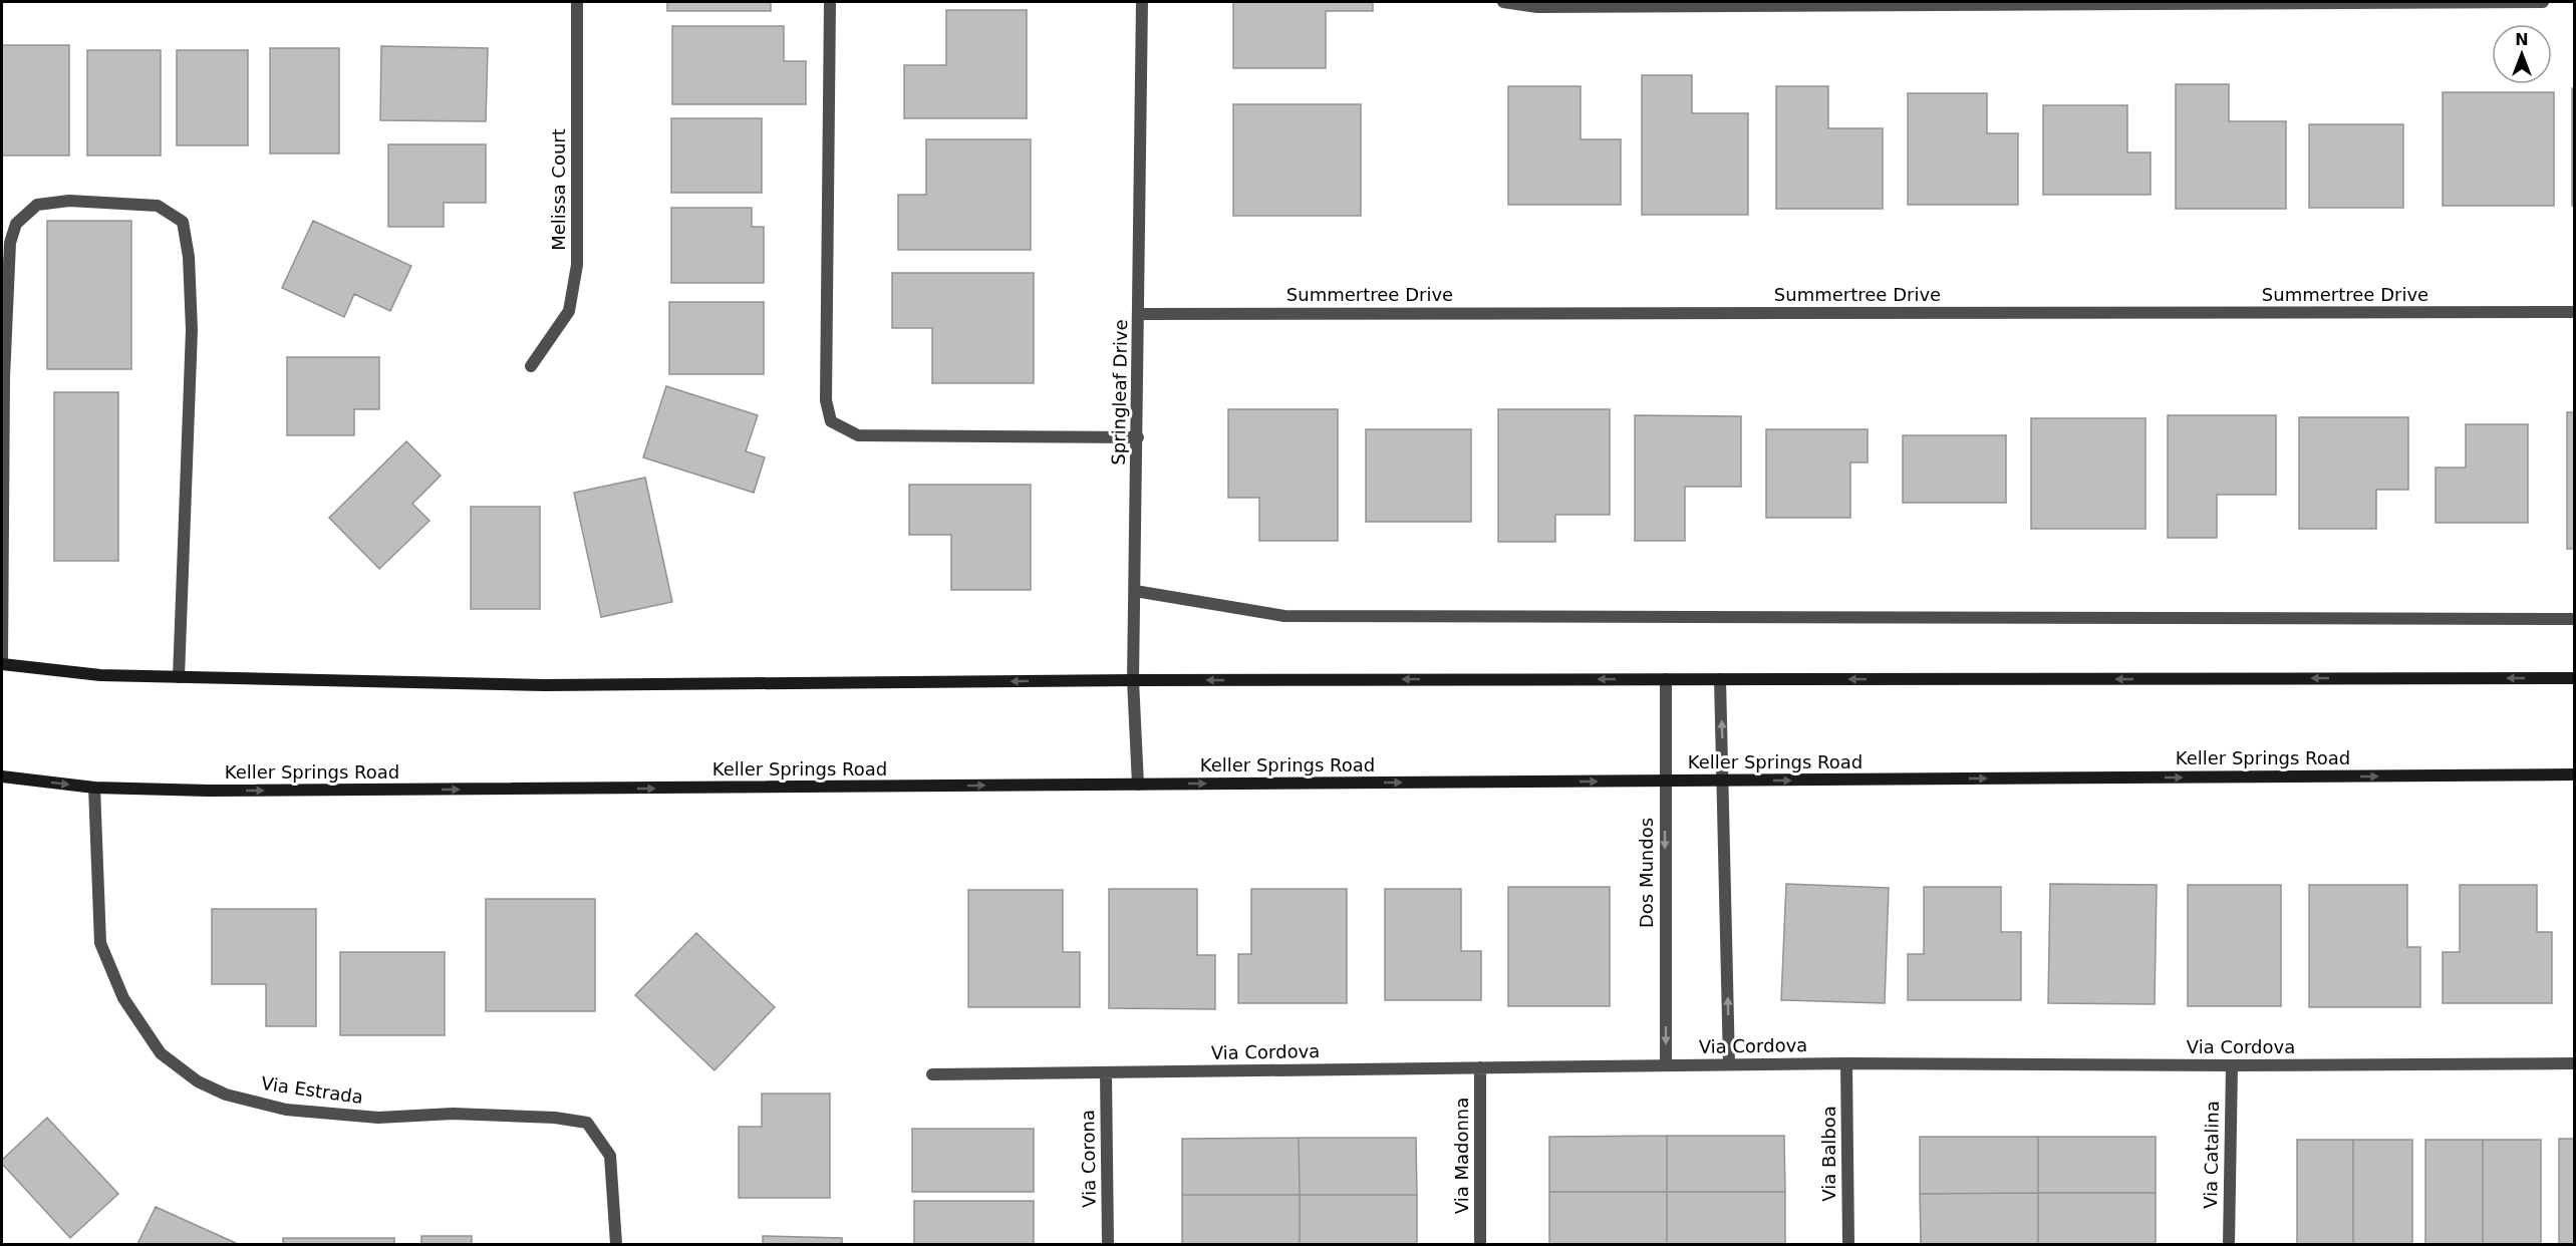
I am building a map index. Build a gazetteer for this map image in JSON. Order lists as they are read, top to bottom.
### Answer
{
  "streets": {
    "main road": ["Keller Springs Road"],
    "street": [
      "Melissa Court",
      "Summertree Drive",
      "Springleaf Drive",
      "Dos Mundos",
      "Via Cordova",
      "Via Estrada",
      "Via Balboa",
      "Via Catalina",
      "Via Madonna",
      "Via Corona"
    ]
  },
  "crossings": [
    ["Summertree Drive", "Springleaf Drive"],
    ["Springleaf Drive", "Keller Springs Road"],
    ["Keller Springs Road", "Dos Mundos"],
    ["Keller Springs Road", "Via Estrada"],
    ["Dos Mundos", "Via Cordova"],
    ["Via Cordova", "Via Balboa"],
    ["Via Cordova", "Via Catalina"],
    ["Via Cordova", "Via Madonna"],
    ["Via Cordova", "Via Corona"]
  ],
  "north": "top"
}
